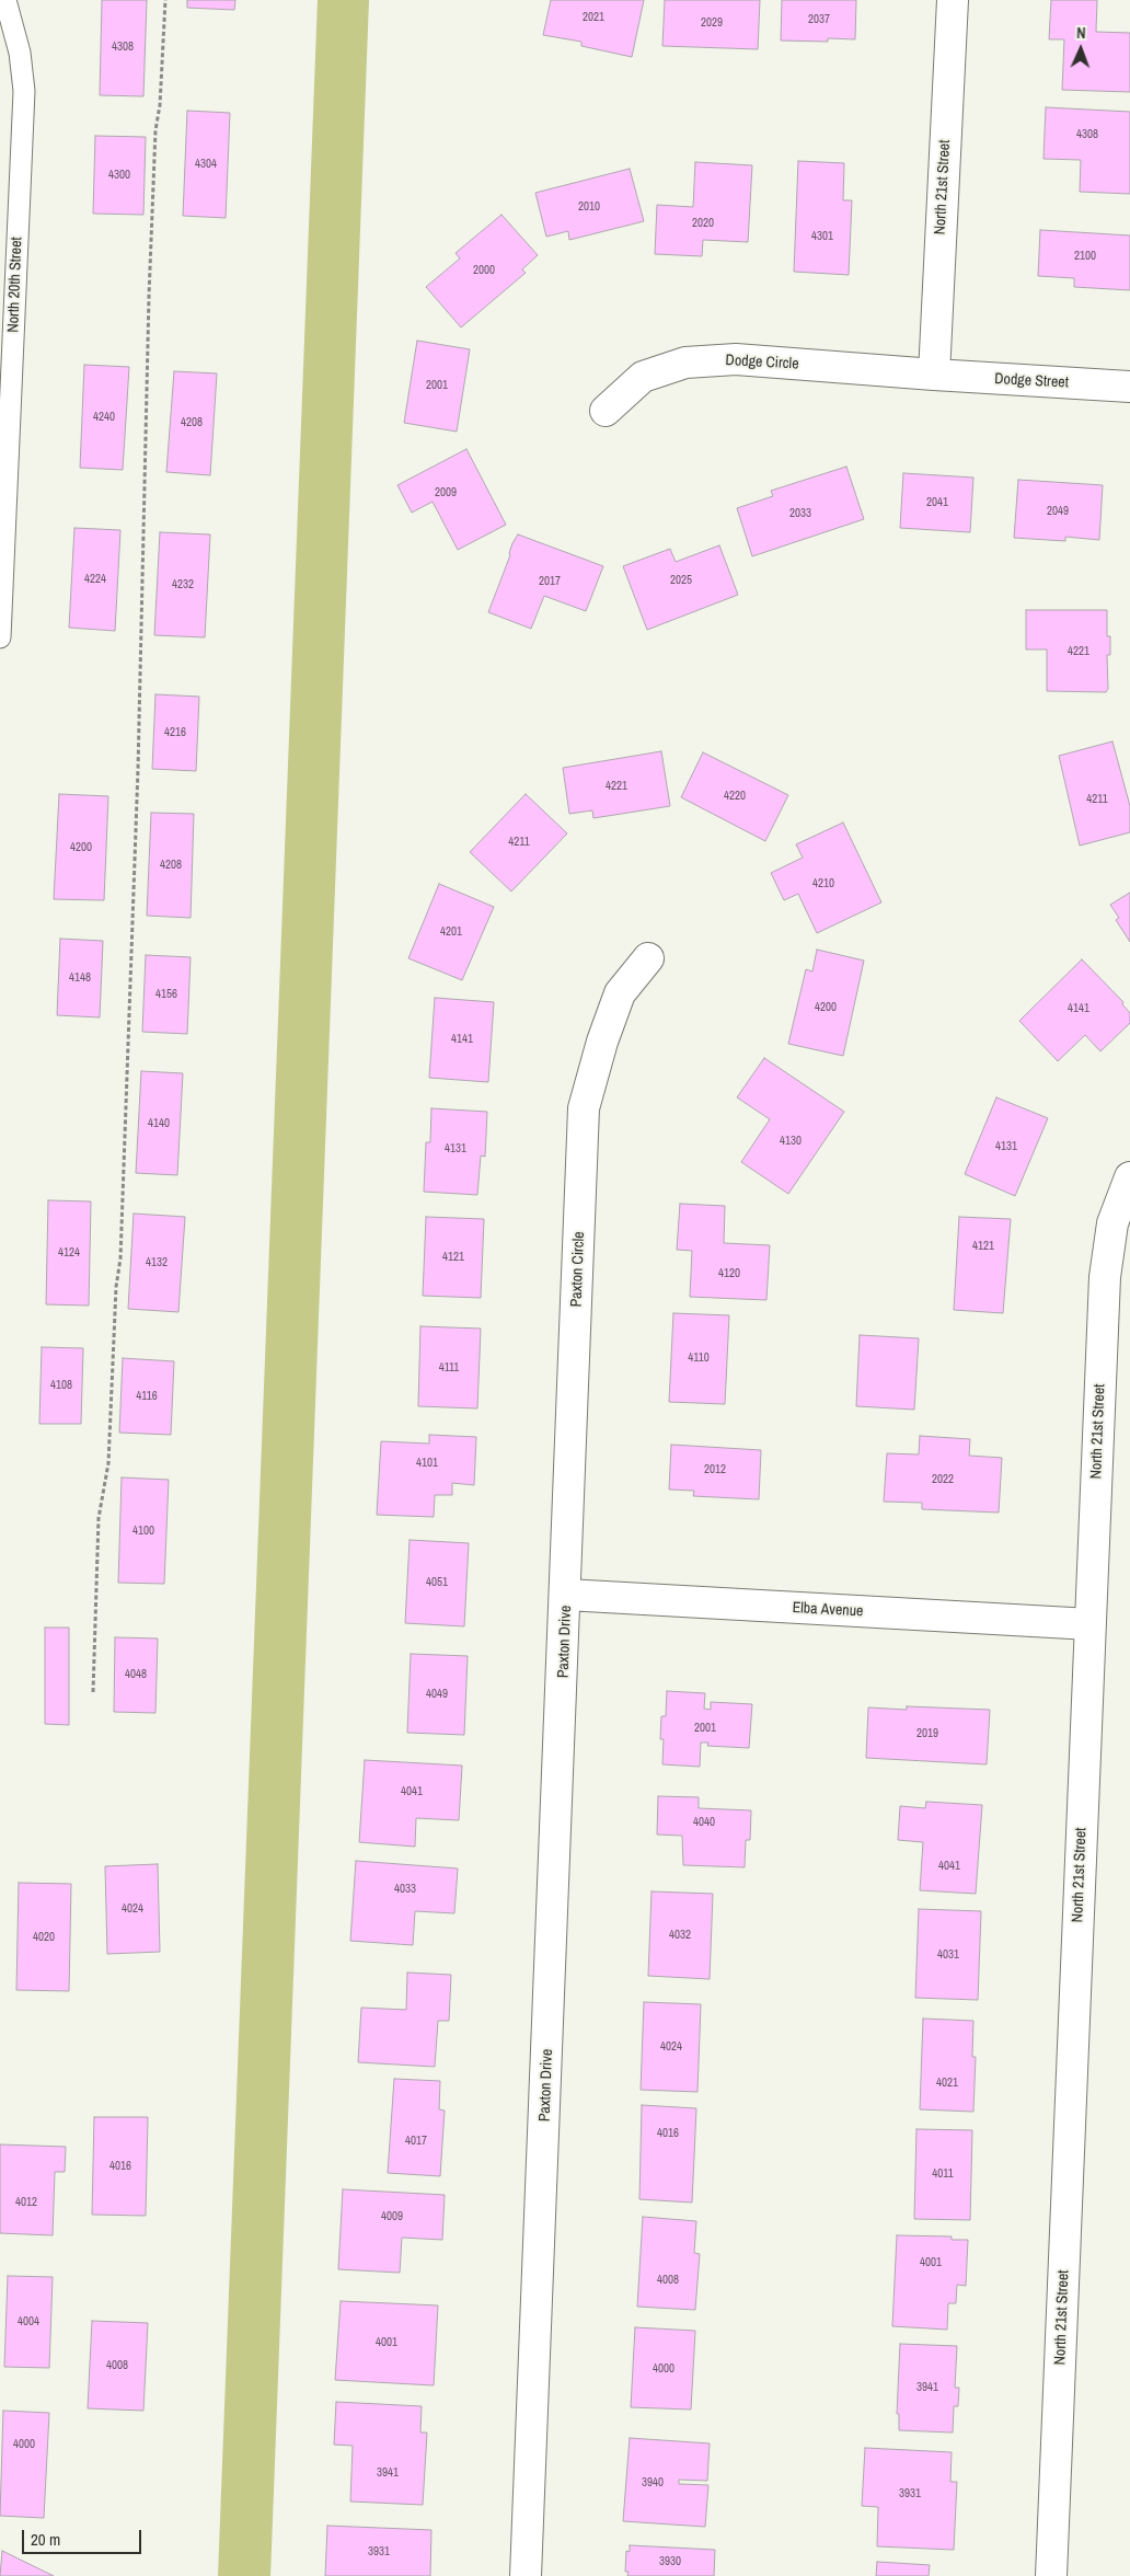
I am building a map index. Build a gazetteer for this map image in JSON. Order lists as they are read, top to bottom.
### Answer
{
  "streets": {
    "street": [
      "North 21st Street",
      "Dodge Circle",
      "Dodge Street",
      "Paxton Circle",
      "Elba Avenue",
      "Paxton Drive"
    ],
    "lane": ["North 20th Street"]
  },
  "crossings": [
    ["North 21st Street", "Dodge Circle"],
    ["North 21st Street", "Dodge Street"],
    ["North 21st Street", "Elba Avenue"],
    ["Dodge Circle", "Dodge Street"],
    ["Paxton Circle", "Elba Avenue"],
    ["Paxton Circle", "Paxton Drive"],
    ["Elba Avenue", "Paxton Drive"]
  ],
  "house_numbers": [
    "2021",
    "2037",
    "2029",
    "4308",
    "4308",
    "4304",
    "4300",
    "2010",
    "2020",
    "4301",
    "2100",
    "2000",
    "2001",
    "4240",
    "4208",
    "2009",
    "2041",
    "2049",
    "2033",
    "4224",
    "2025",
    "2017",
    "4232",
    "4221",
    "4216",
    "4221",
    "4220",
    "4211",
    "4211",
    "4200",
    "4208",
    "4210",
    "4201",
    "4148",
    "4156",
    "4200",
    "4141",
    "4141",
    "4140",
    "4130",
    "4131",
    "4131",
    "4121",
    "4124",
    "4121",
    "4132",
    "4120",
    "4110",
    "4111",
    "4108",
    "4116",
    "4101",
    "2012",
    "2022",
    "4100",
    "4051",
    "4048",
    "4049",
    "2001",
    "2019",
    "4041",
    "4040",
    "4041",
    "4033",
    "4024",
    "4032",
    "4020",
    "4031",
    "4024",
    "4021",
    "4016",
    "4017",
    "4016",
    "4011",
    "4012",
    "4009",
    "4001",
    "4008",
    "4004",
    "4001",
    "4008",
    "4000",
    "3941",
    "4000",
    "3941",
    "3940",
    "3931",
    "3931",
    "3930"
  ],
  "scale_bar": "20 m",
  "north": "top"
}
